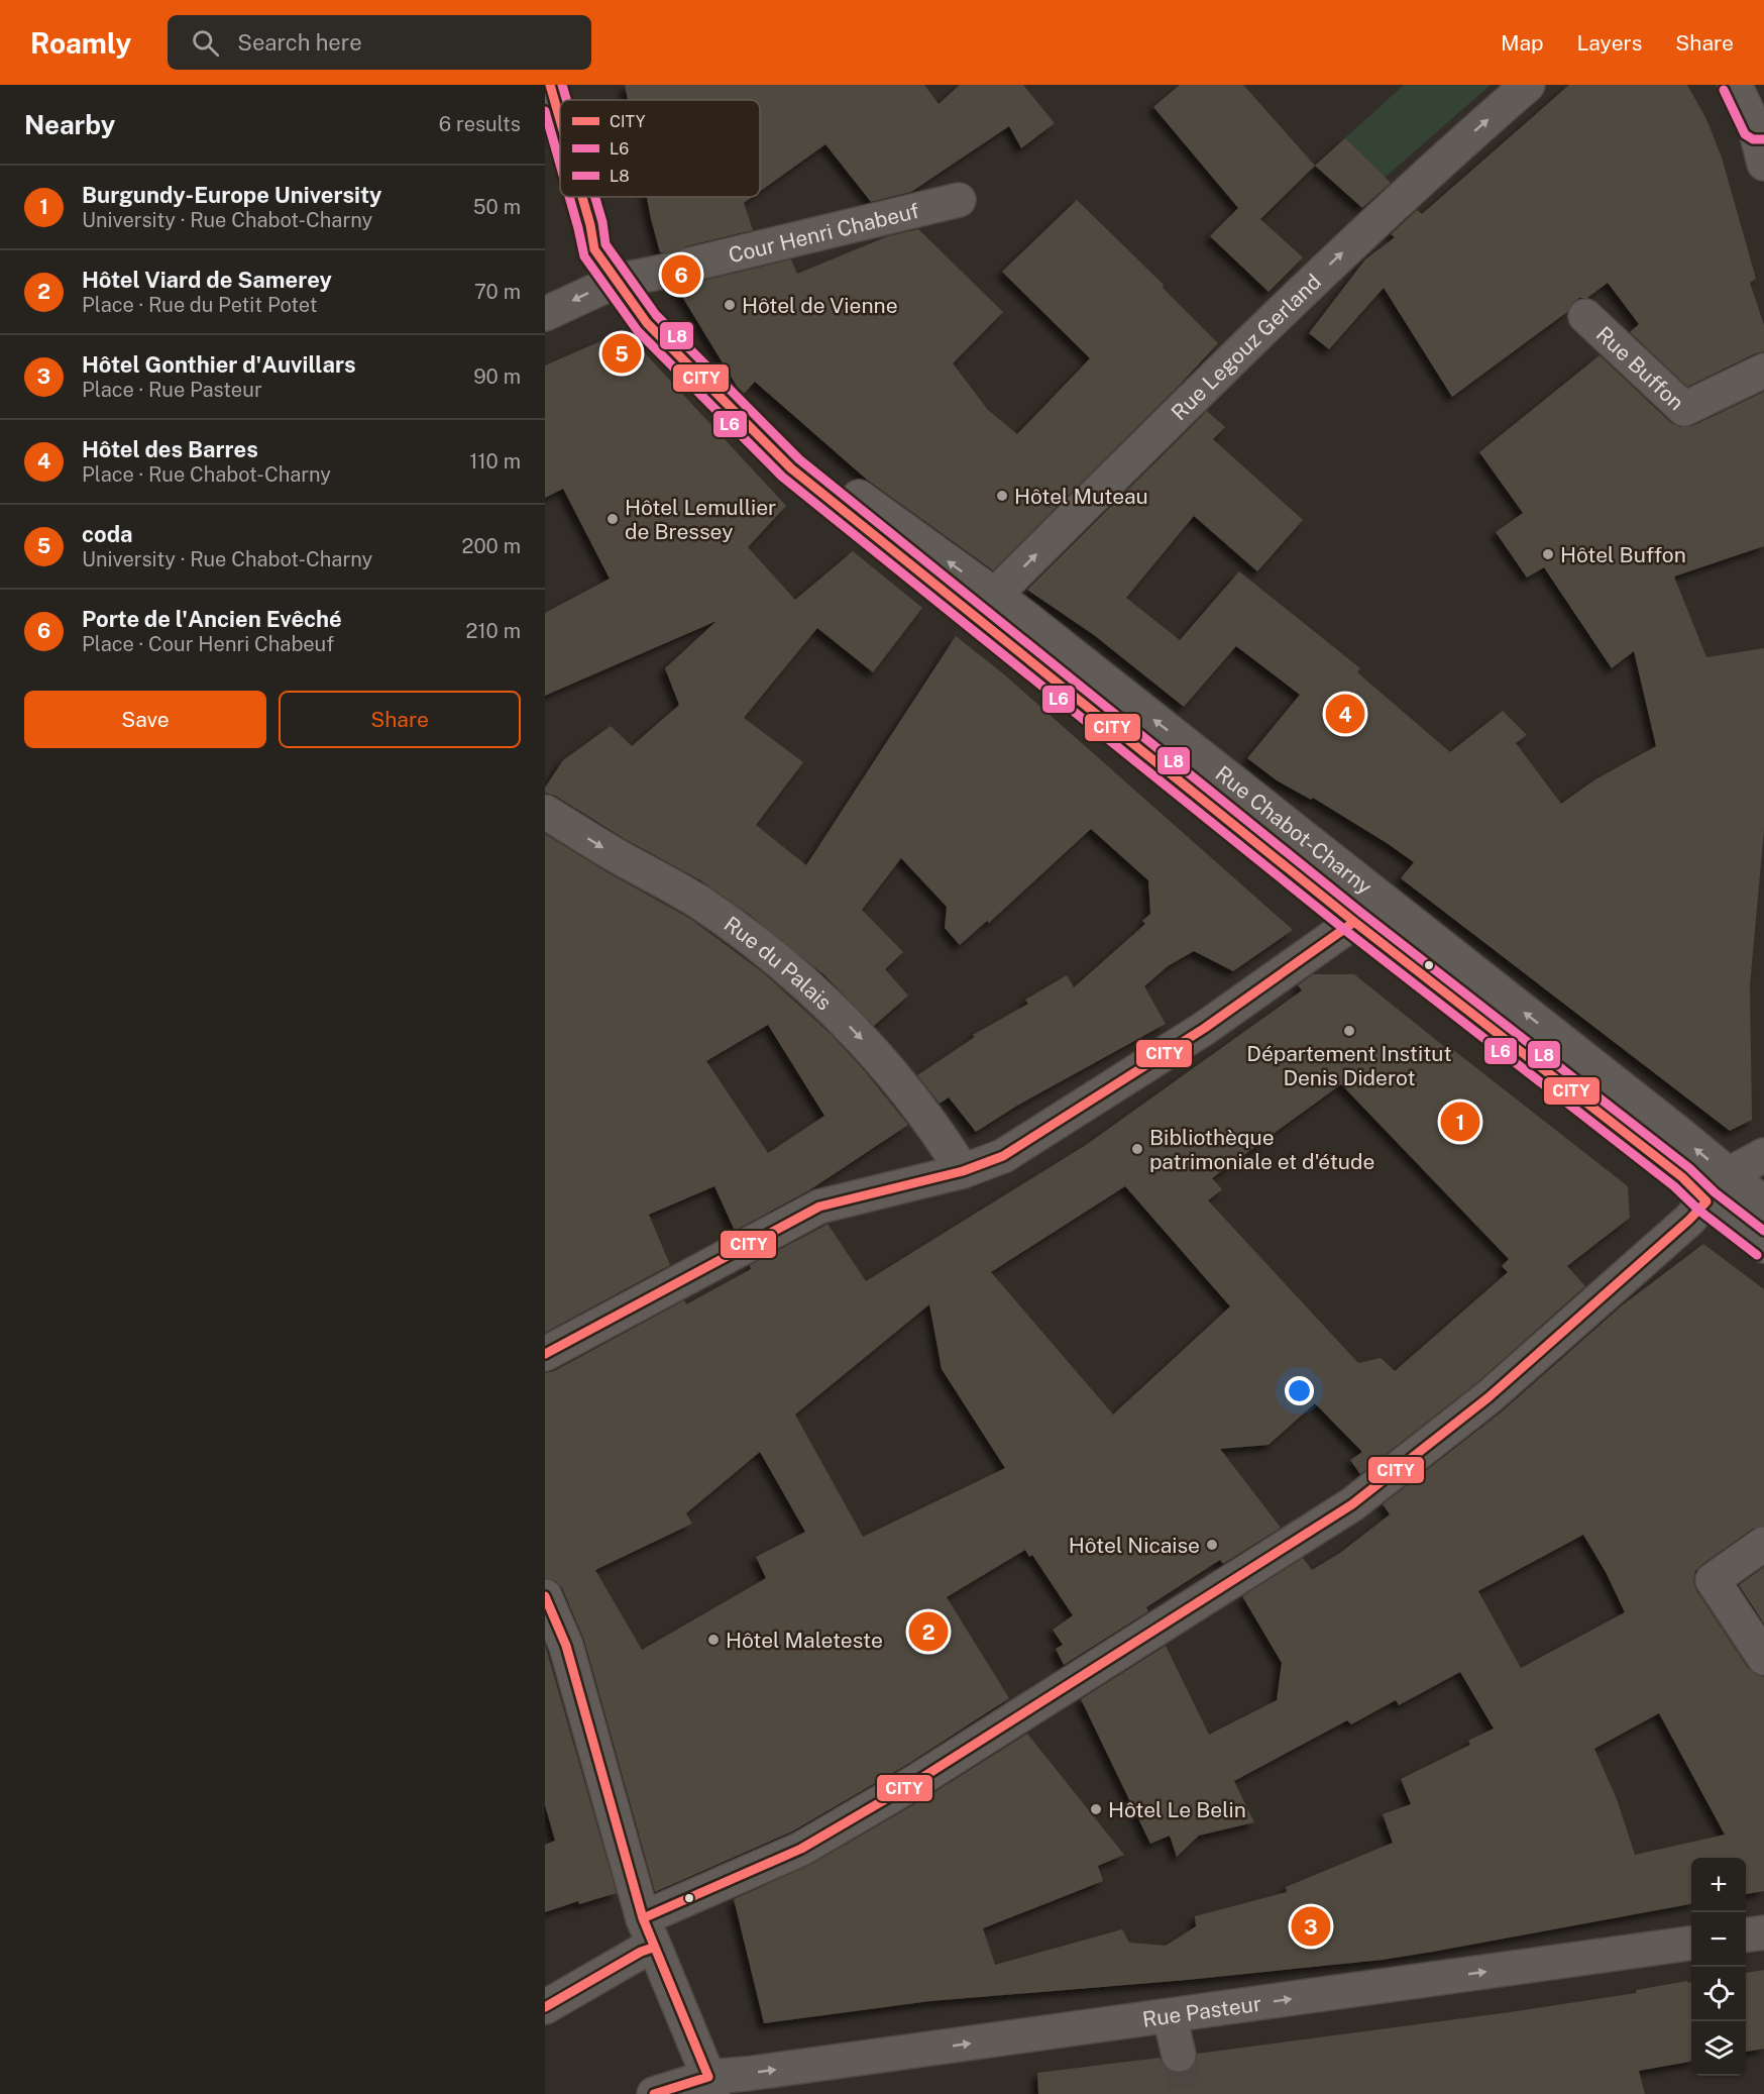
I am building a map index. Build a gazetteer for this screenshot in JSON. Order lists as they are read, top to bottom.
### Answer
{
  "streets": {
    "street": [
      "Cour Henri Chabeuf",
      "Rue Legouz Gerland",
      "Rue Buffon",
      "Rue Chabot-Charny",
      "Rue du Palais",
      "Rue Pasteur"
    ]
  },
  "crossings": [
    ["Cour Henri Chabeuf", "Rue Chabot-Charny"],
    ["Rue Legouz Gerland", "Rue Chabot-Charny"]
  ],
  "one_way": ["Rue Legouz Gerland", "Rue du Palais", "Rue Pasteur"],
  "places": [
    "Hôtel de Vienne",
    "Hôtel Muteau",
    "Hôtel Lemullier de Bressey",
    "Hôtel Buffon",
    "Département Institut Denis Diderot",
    "Bibliothèque patrimoniale et d'étude",
    "Hôtel Nicaise",
    "Hôtel Maleteste",
    "Hôtel Le Belin"
  ],
  "lines": ["transit line CITY", "transit line L8", "transit line L6"],
  "legend": ["CITY", "L6", "L8"],
  "page": {
    "header": "Roamly",
    "search": "Search here",
    "nav": ["Map", "Layers", "Share"],
    "heading": ["Nearby", "6 results"],
    "list": [
      {
        "mark": "1",
        "name": "Burgundy-Europe University",
        "note": "University · Rue Chabot-Charny",
        "value": "50 m"
      },
      {
        "mark": "2",
        "name": "Hôtel Viard de Samerey",
        "note": "Place · Rue du Petit Potet",
        "value": "70 m"
      },
      {
        "mark": "3",
        "name": "Hôtel Gonthier d'Auvillars",
        "note": "Place · Rue Pasteur",
        "value": "90 m"
      },
      {
        "mark": "4",
        "name": "Hôtel des Barres",
        "note": "Place · Rue Chabot-Charny",
        "value": "110 m"
      },
      {
        "mark": "5",
        "name": "coda",
        "note": "University · Rue Chabot-Charny",
        "value": "200 m"
      },
      {
        "mark": "6",
        "name": "Porte de l'Ancien Evêché",
        "note": "Place · Cour Henri Chabeuf",
        "value": "210 m"
      }
    ],
    "pins": [
      "6",
      "5",
      "4",
      "1",
      "2",
      "3"
    ],
    "buttons": ["Save", "Share"],
    "map_buttons": ["+", "−"]
  }
}
